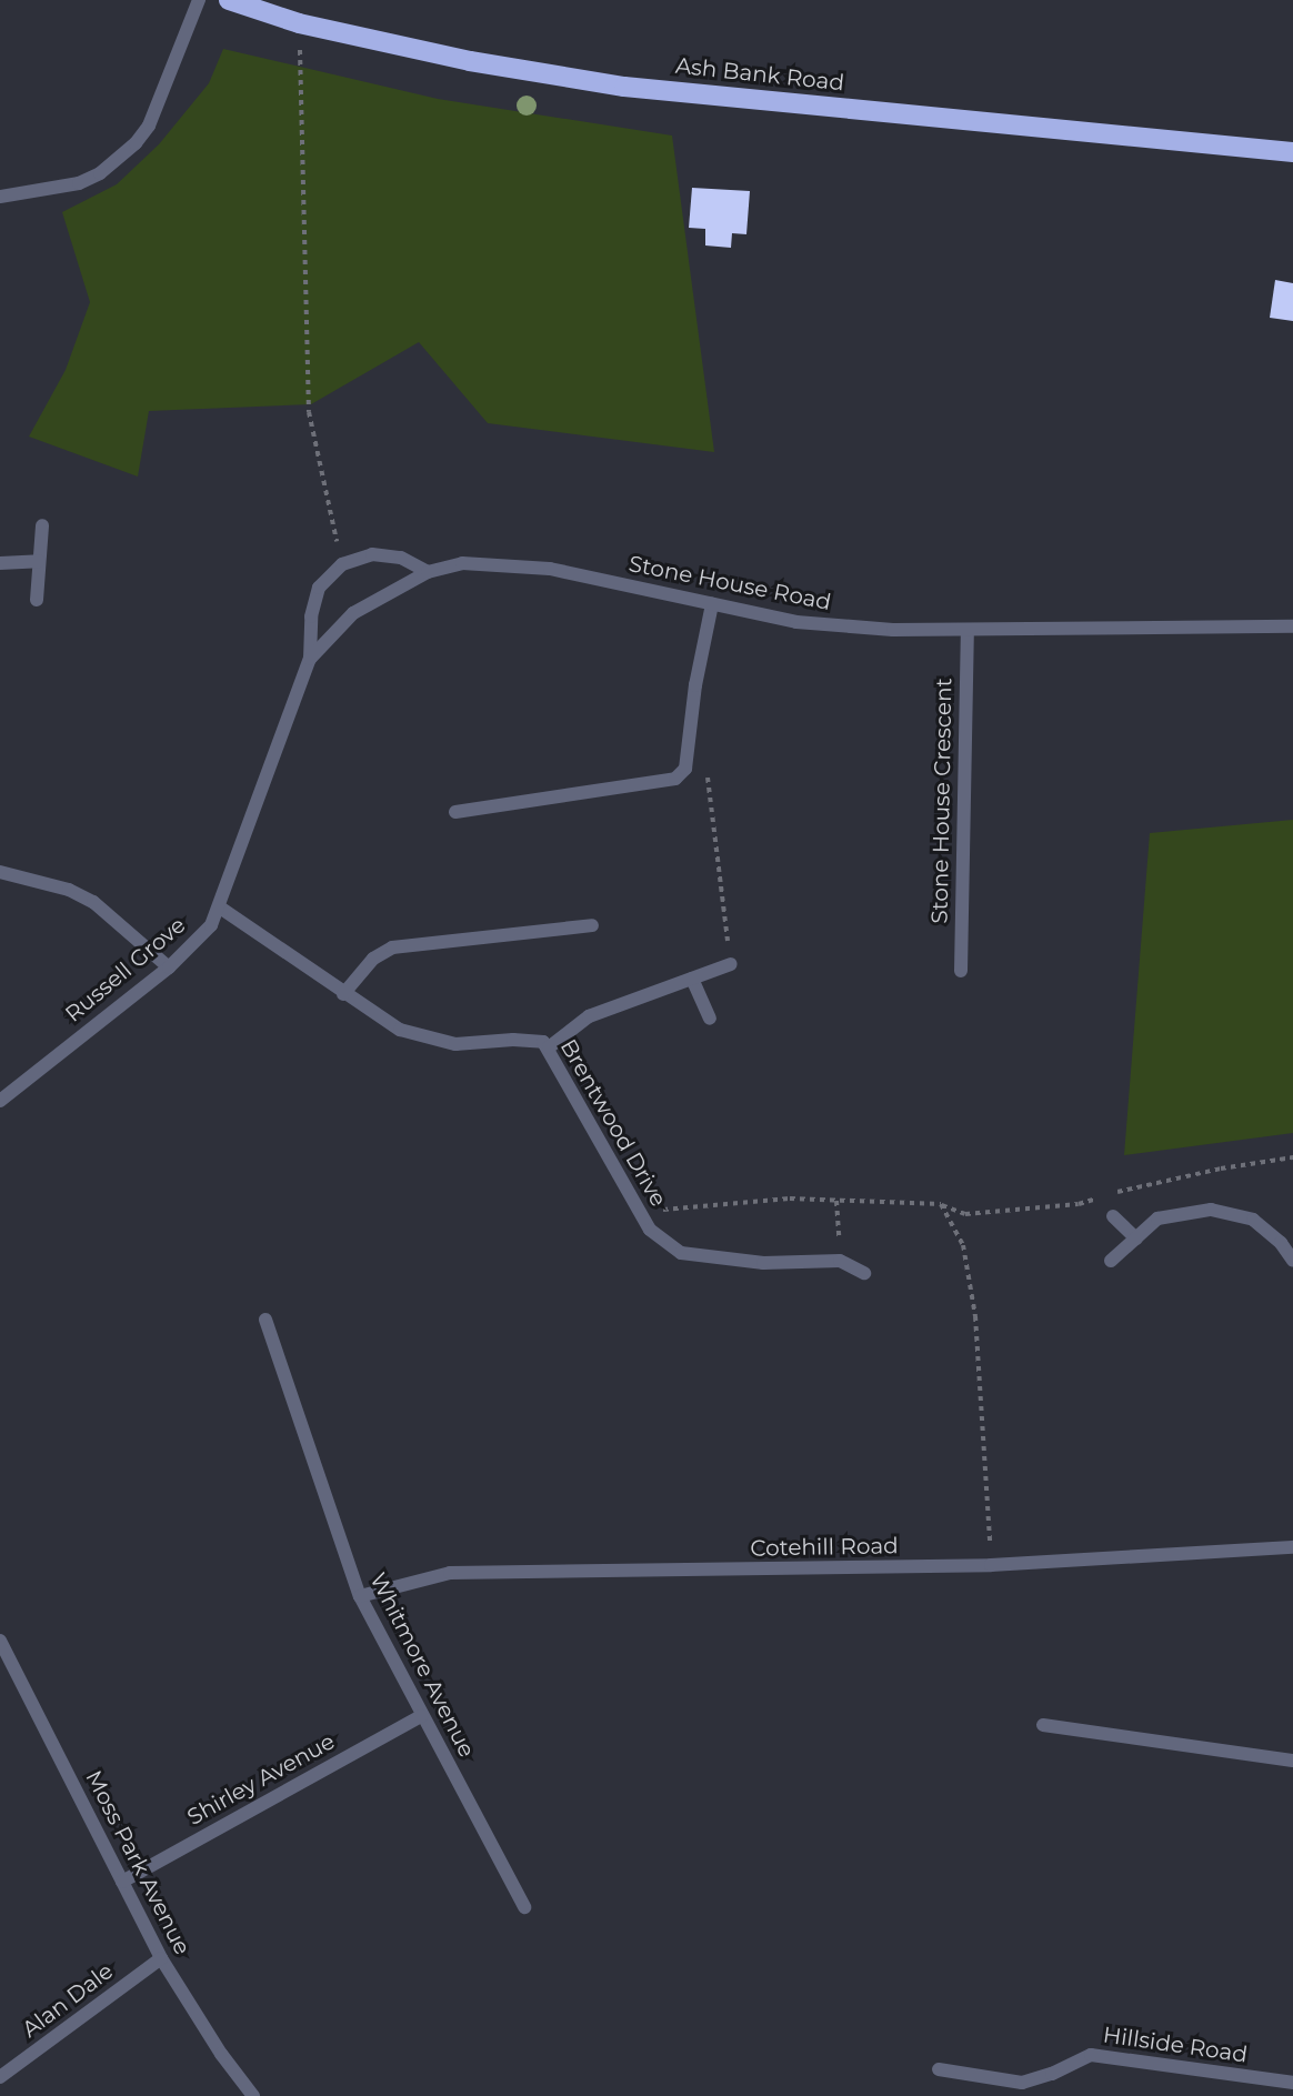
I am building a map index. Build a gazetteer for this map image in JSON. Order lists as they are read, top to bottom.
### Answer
{
  "streets": {
    "highway": ["Ash Bank Road"],
    "street": [
      "Stone House Road",
      "Stone House Crescent",
      "Russell Grove",
      "Brentwood Drive",
      "Cotehill Road",
      "Whitmore Avenue",
      "Shirley Avenue",
      "Moss Park Avenue",
      "Alan Dale",
      "Hillside Road"
    ]
  },
  "crossings": [
    ["Stone House Road", "Stone House Crescent"],
    ["Stone House Road", "Russell Grove"],
    ["Russell Grove", "Brentwood Drive"],
    ["Cotehill Road", "Whitmore Avenue"],
    ["Whitmore Avenue", "Shirley Avenue"],
    ["Shirley Avenue", "Moss Park Avenue"],
    ["Moss Park Avenue", "Alan Dale"]
  ]
}
